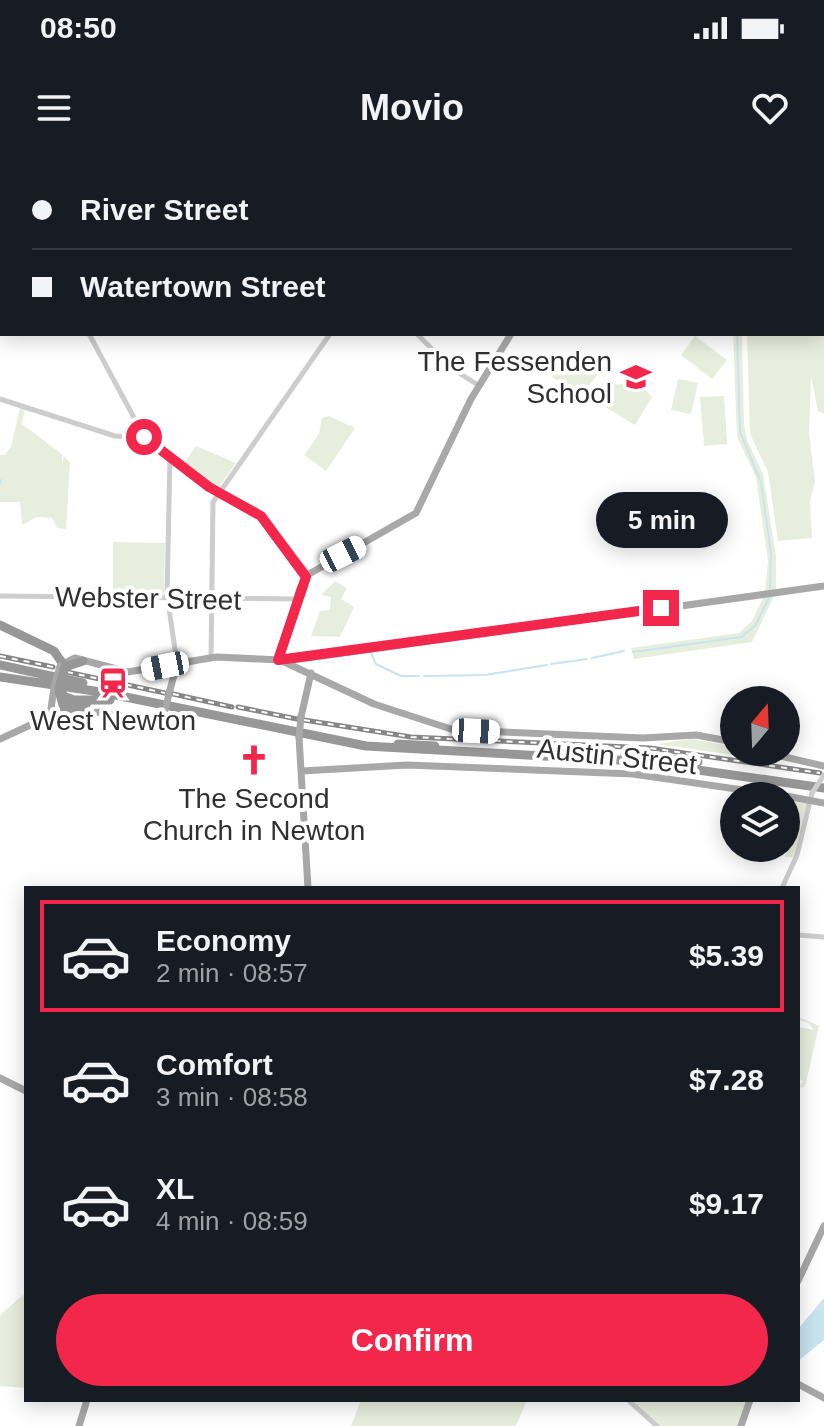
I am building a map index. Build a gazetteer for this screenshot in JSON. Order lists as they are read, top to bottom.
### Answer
{
  "streets": {
    "main road": ["Austin Street"],
    "street": ["Webster Street"]
  },
  "places": {
    "school or university": ["The Fessenden School"],
    "station": ["West Newton"],
    "church": ["The Second Church in Newton"]
  },
  "north": "top",
  "page": {
    "status": "08:50",
    "header": "Movio",
    "banner": ["River Street", "Watertown Street"],
    "bubble": "5 min",
    "list": [
      {
        "name": "Economy",
        "note": "2 min · 08:57",
        "value": "$5.39"
      },
      {
        "name": "Comfort",
        "note": "3 min · 08:58",
        "value": "$7.28"
      },
      {
        "name": "XL",
        "note": "4 min · 08:59",
        "value": "$9.17"
      }
    ],
    "buttons": "Confirm"
  }
}
